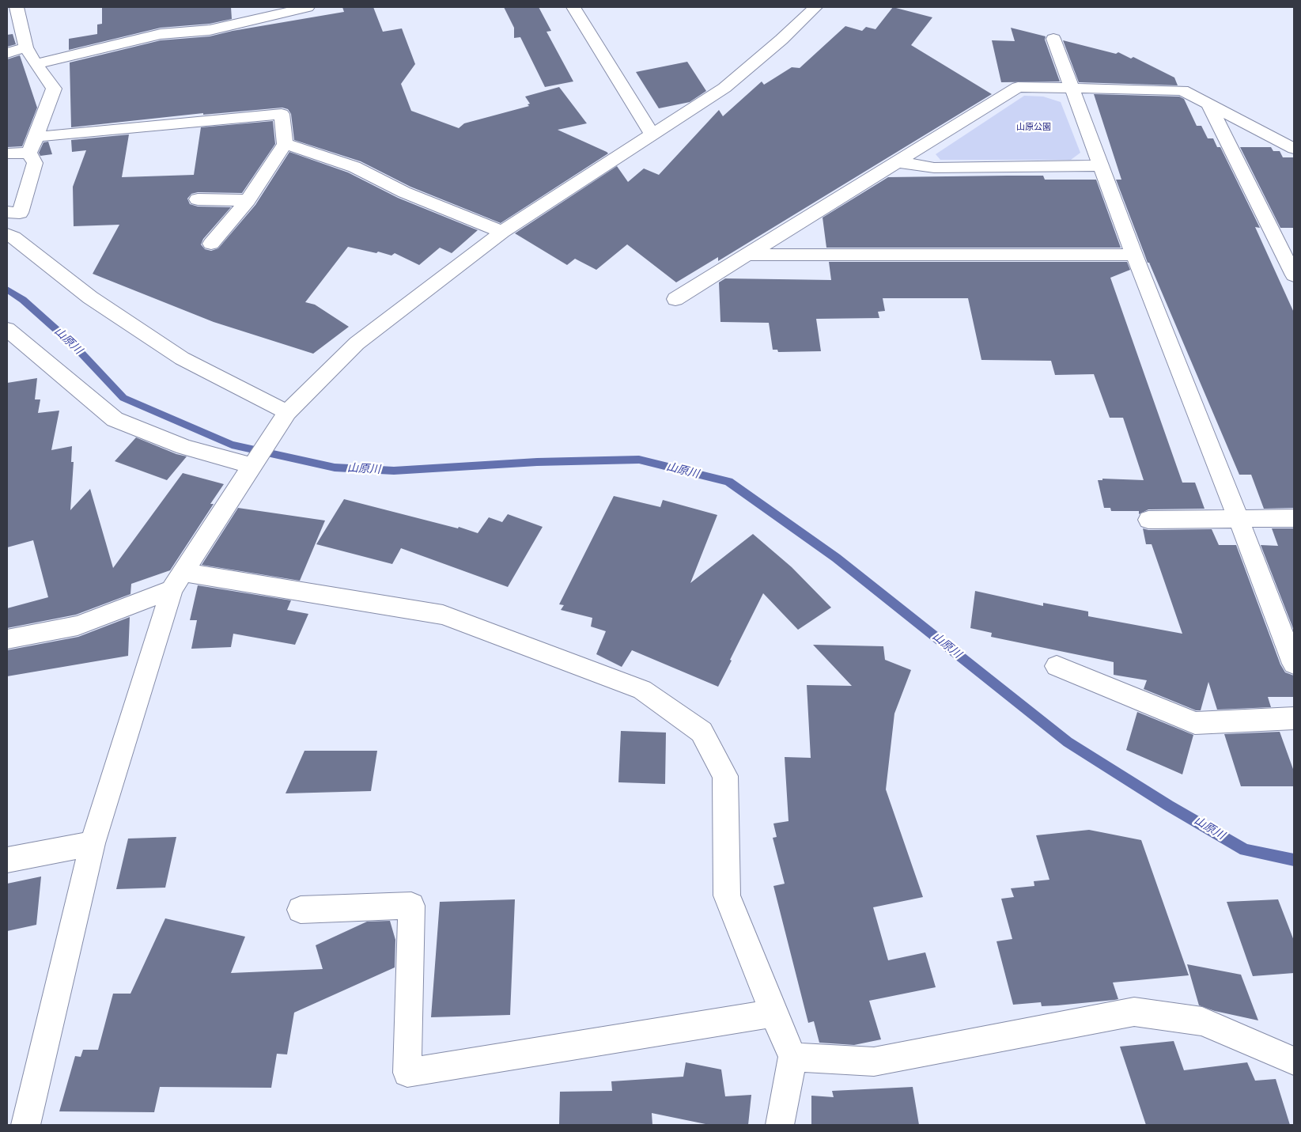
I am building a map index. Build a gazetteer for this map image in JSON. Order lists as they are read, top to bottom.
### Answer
{
  "water": ["山原川"],
  "parks": ["山原公園"]
}
